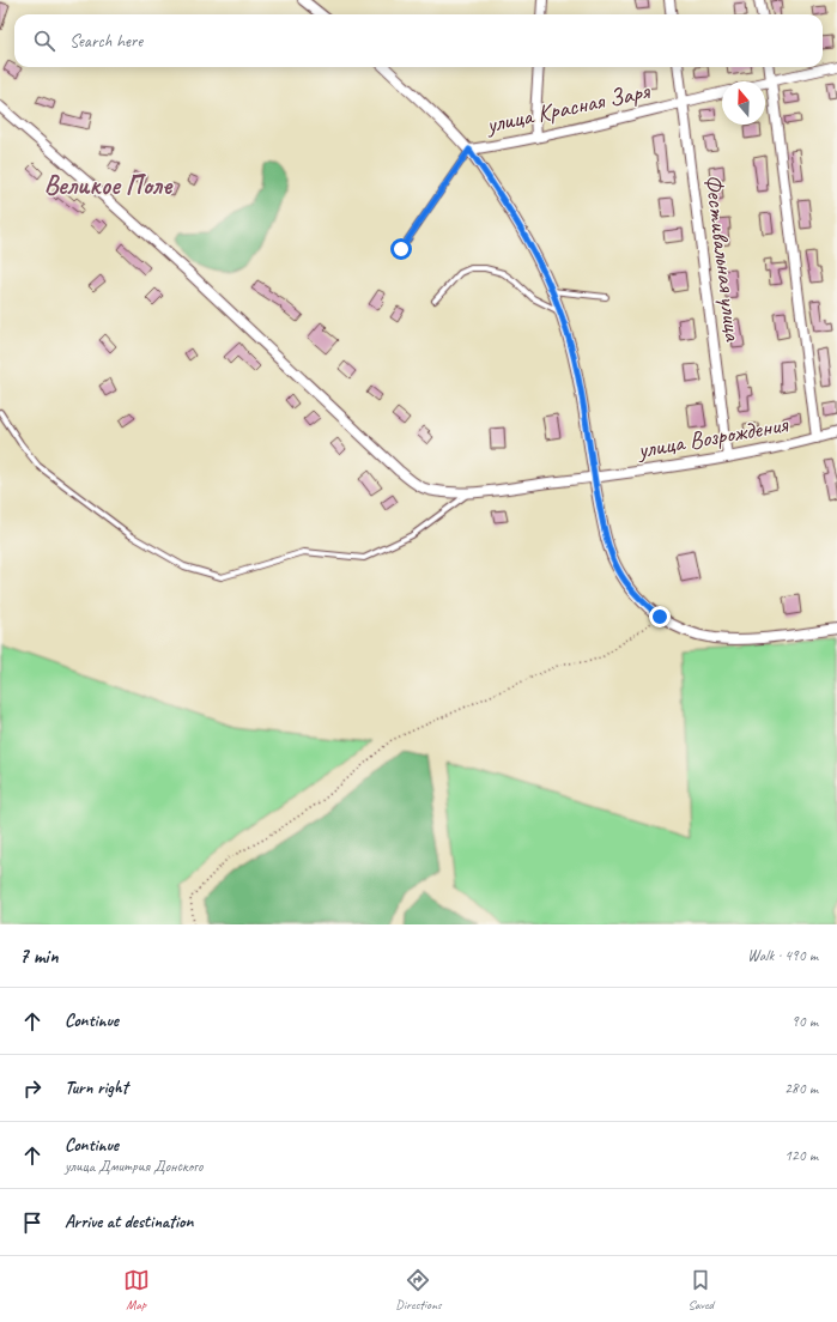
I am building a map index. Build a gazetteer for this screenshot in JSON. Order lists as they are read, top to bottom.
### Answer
{
  "streets": {
    "street": ["улица Красная Заря", "Фестивальная улица", "улица Возрождения"]
  },
  "crossings": [
    ["улица Красная Заря", "Фестивальная улица"],
    ["Фестивальная улица", "улица Возрождения"]
  ],
  "districts": ["Великое Поле"],
  "north": "top",
  "page": {
    "search": "Search here",
    "heading": ["7 min", "Walk · 490 m"],
    "list": [
      ["Continue", "90 m"],
      ["Turn right", "280 m"],
      ["Continue", "улица Дмитрия Донского", "120 m"],
      "Arrive at destination"
    ],
    "nav": ["Map", "Directions", "Saved"]
  }
}
